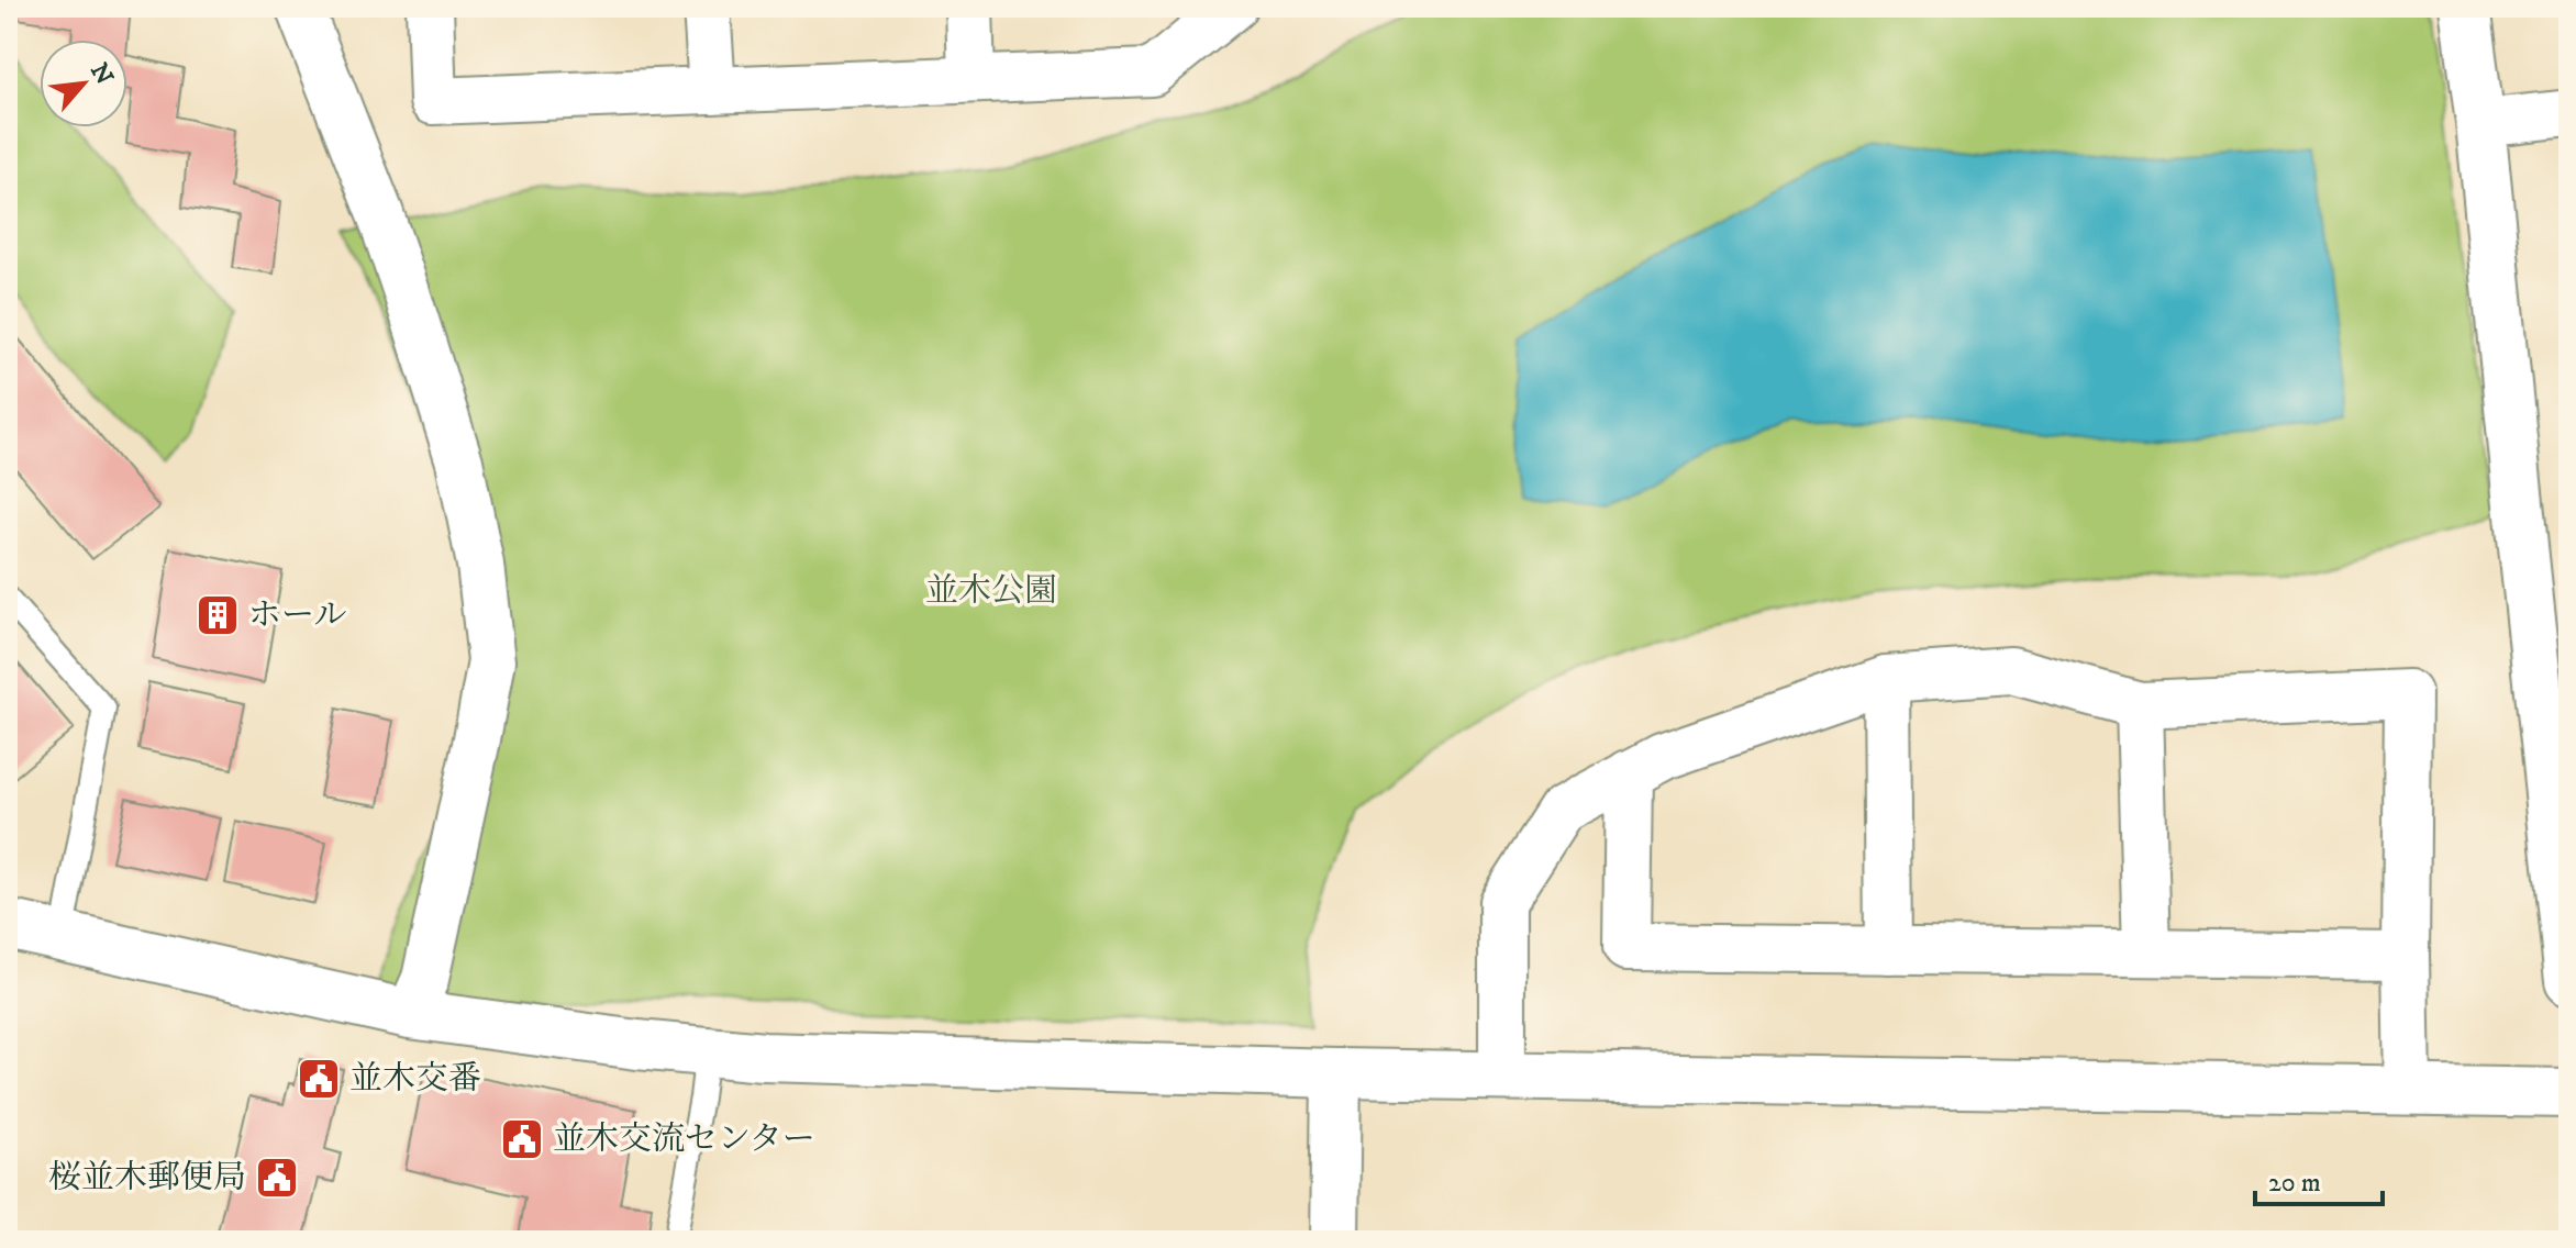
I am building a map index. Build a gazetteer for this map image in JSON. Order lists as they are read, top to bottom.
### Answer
{
  "parks": ["並木公園"],
  "places": {
    "building": ["ホール"],
    "public building": ["並木交番", "並木交流センター", "桜並木郵便局"]
  },
  "scale_bar": "20 m",
  "north": "top right"
}
